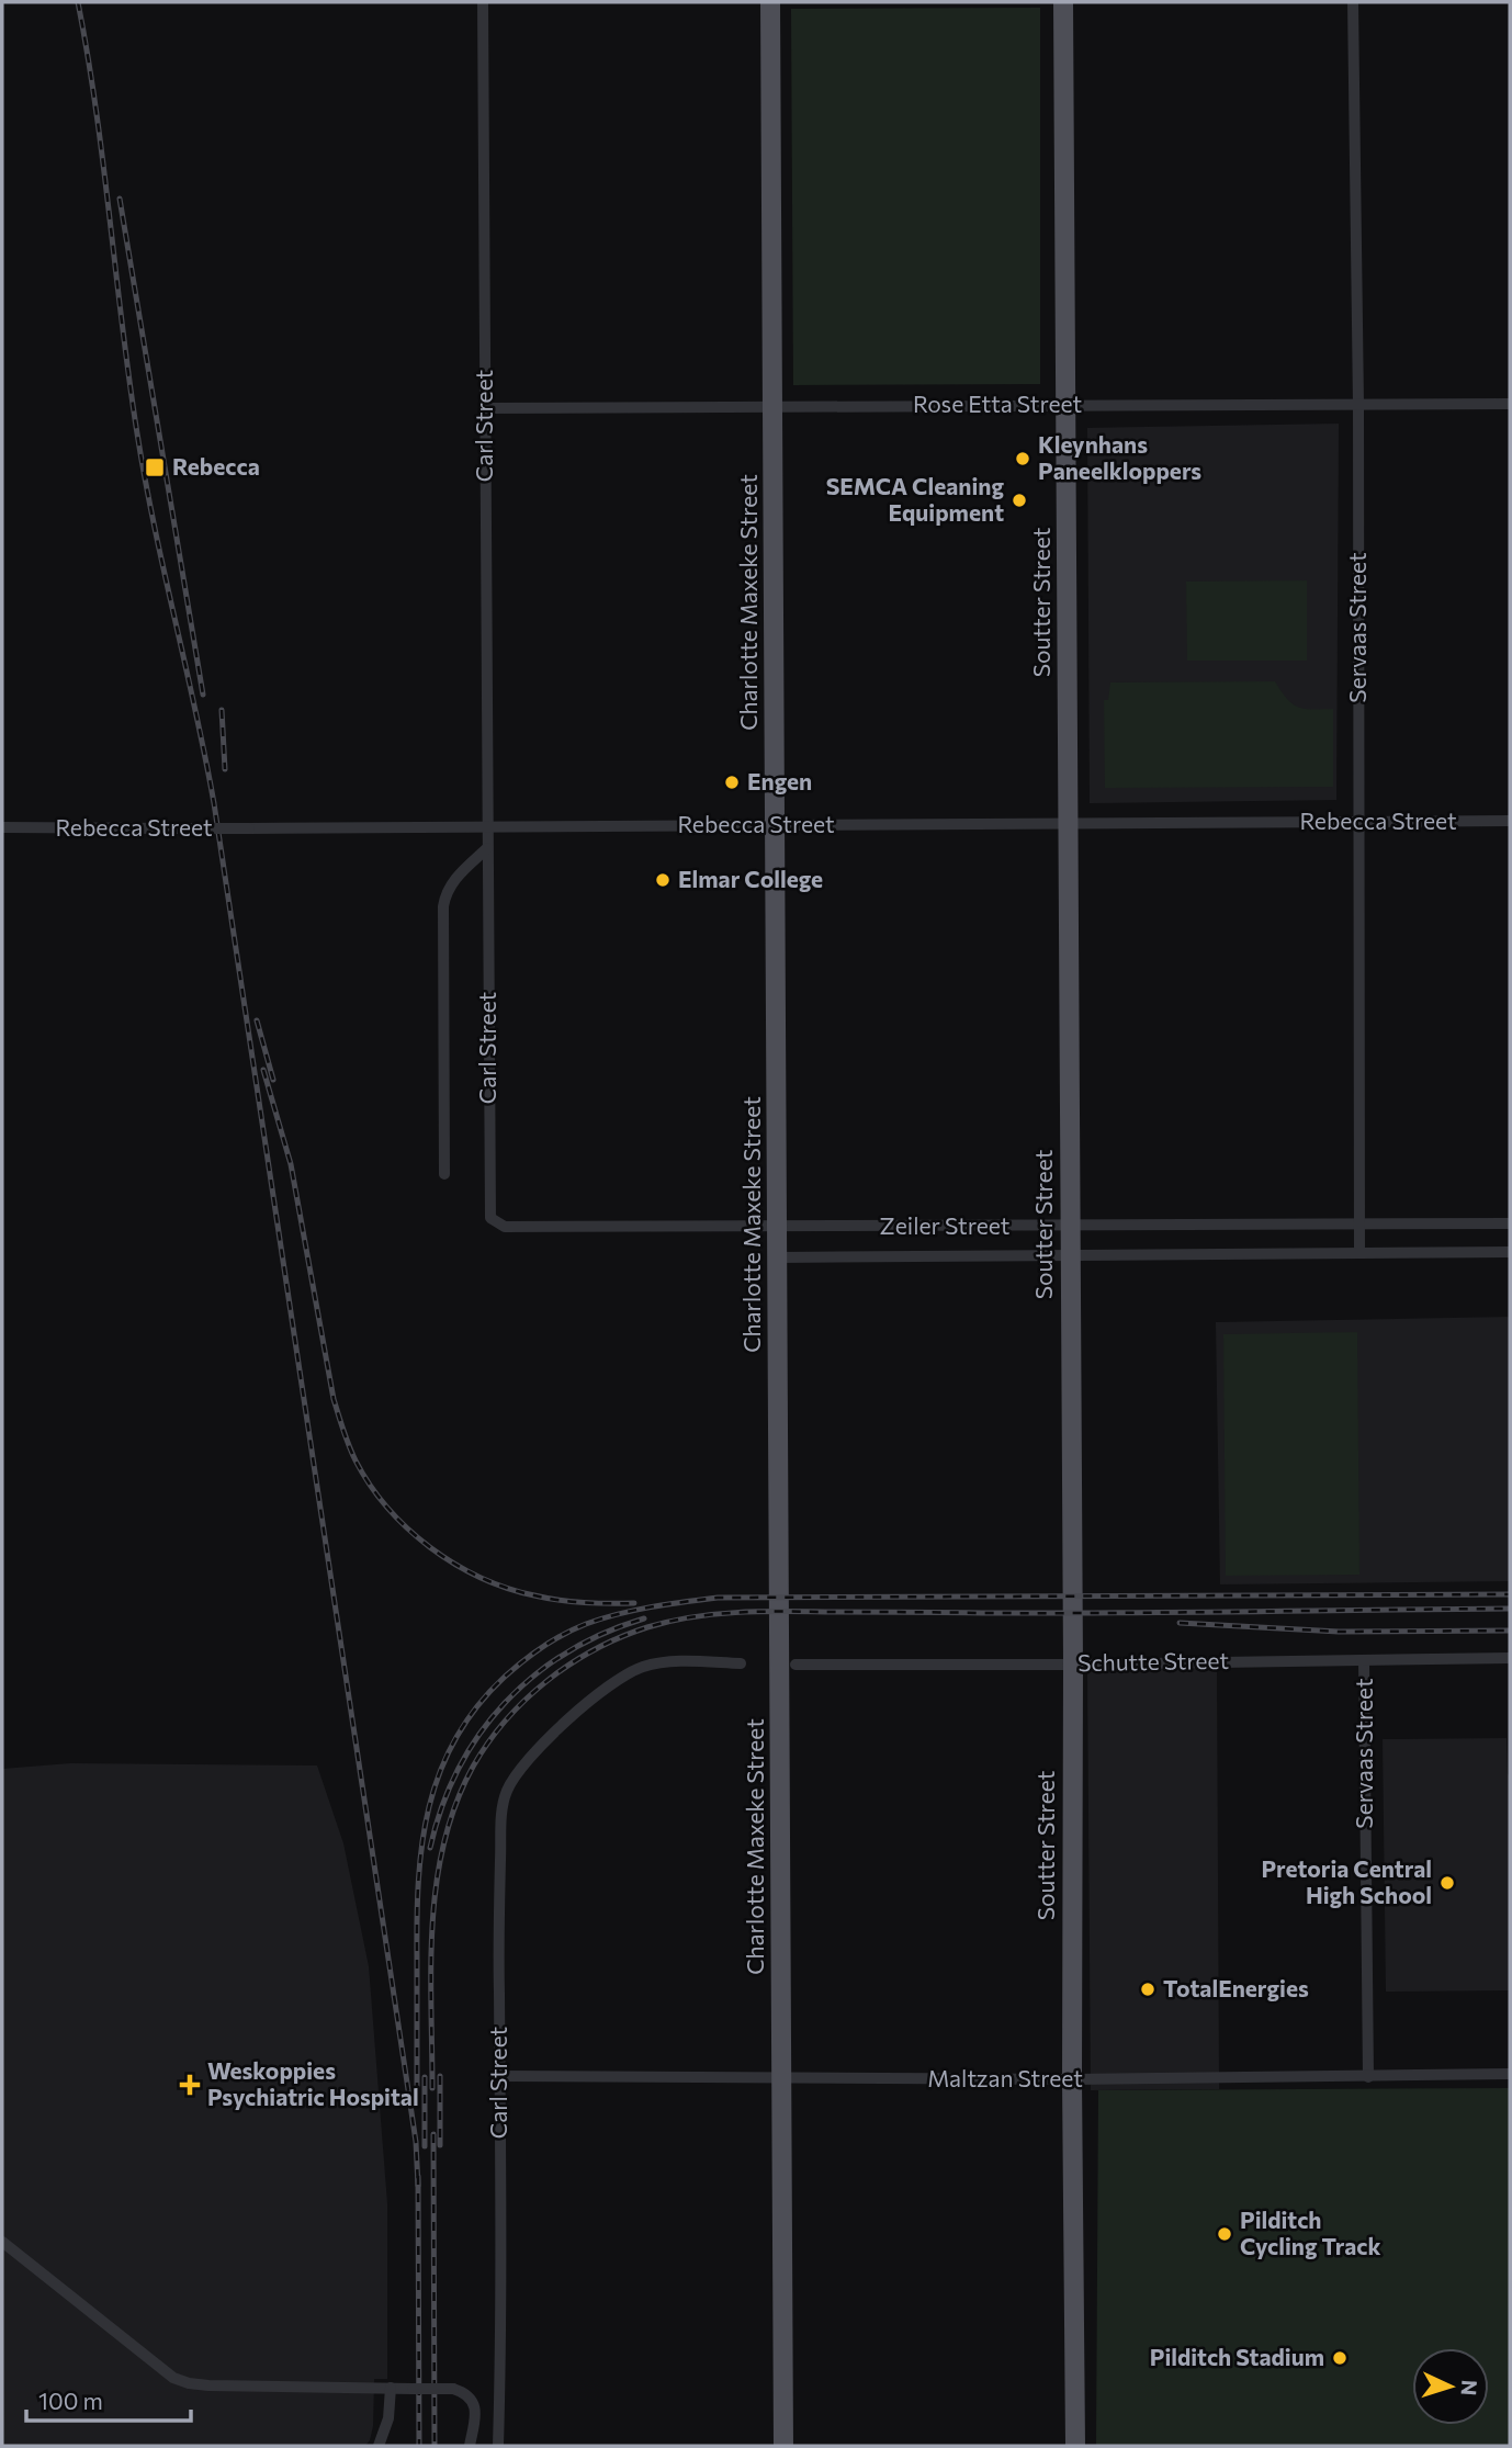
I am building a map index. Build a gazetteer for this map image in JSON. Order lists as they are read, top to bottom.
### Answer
{
  "streets": {
    "main road": ["Charlotte Maxeke Street", "Soutter Street"],
    "street": [
      "Rose Etta Street",
      "Carl Street",
      "Servaas Street",
      "Rebecca Street",
      "Zeiler Street",
      "Schutte Street",
      "Maltzan Street"
    ]
  },
  "crossings": [
    ["Rose Etta Street", "Carl Street"],
    ["Rose Etta Street", "Charlotte Maxeke Street"],
    ["Rose Etta Street", "Soutter Street"],
    ["Rose Etta Street", "Servaas Street"],
    ["Carl Street", "Rebecca Street"],
    ["Carl Street", "Zeiler Street"],
    ["Carl Street", "Maltzan Street"],
    ["Charlotte Maxeke Street", "Rebecca Street"],
    ["Charlotte Maxeke Street", "Zeiler Street"],
    ["Charlotte Maxeke Street", "Maltzan Street"],
    ["Soutter Street", "Rebecca Street"],
    ["Soutter Street", "Zeiler Street"],
    ["Soutter Street", "Schutte Street"],
    ["Soutter Street", "Maltzan Street"],
    ["Servaas Street", "Rebecca Street"],
    ["Servaas Street", "Zeiler Street"],
    ["Servaas Street", "Schutte Street"],
    ["Servaas Street", "Maltzan Street"]
  ],
  "places": {
    "other": [
      "Kleynhans Paneelkloppers",
      "SEMCA Cleaning Equipment",
      "Engen",
      "Elmar College",
      "Pretoria Central High School",
      "TotalEnergies",
      "Pilditch Cycling Track",
      "Pilditch Stadium"
    ],
    "transit": ["Rebecca"],
    "health": ["Weskoppies Psychiatric Hospital"]
  },
  "scale_bar": "100 m",
  "north": "right"
}
